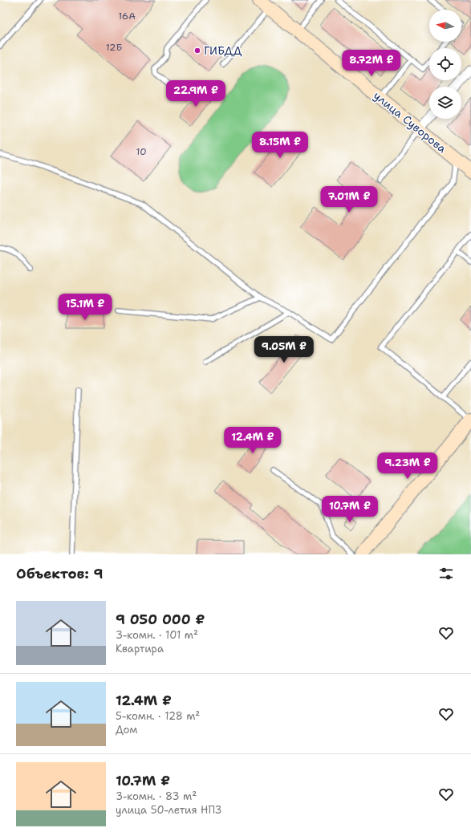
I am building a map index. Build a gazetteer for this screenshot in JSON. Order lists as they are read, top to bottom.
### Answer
{
  "streets": {
    "main road": ["улица Суворова"]
  },
  "places": ["ГИБДД"],
  "house_numbers": ["16А", "12Б", "10"],
  "north": "left",
  "page": {
    "price": [
      "8.72M ₽",
      "22.9M ₽",
      "8.15M ₽",
      "7.01M ₽",
      "15.1M ₽",
      "9.05M ₽",
      "12.4M ₽",
      "9.23M ₽",
      "10.7M ₽"
    ],
    "heading": "Объектов: 9",
    "list": [
      {
        "name": "9 050 000 ₽",
        "note": "3-комн. · 101 m² · Квартира"
      },
      {
        "name": "12.4M ₽",
        "note": "5-комн. · 128 m² · Дом"
      },
      {
        "name": "10.7M ₽",
        "note": "3-комн. · 83 m² · улица 50-летия НПЗ"
      }
    ]
  }
}
